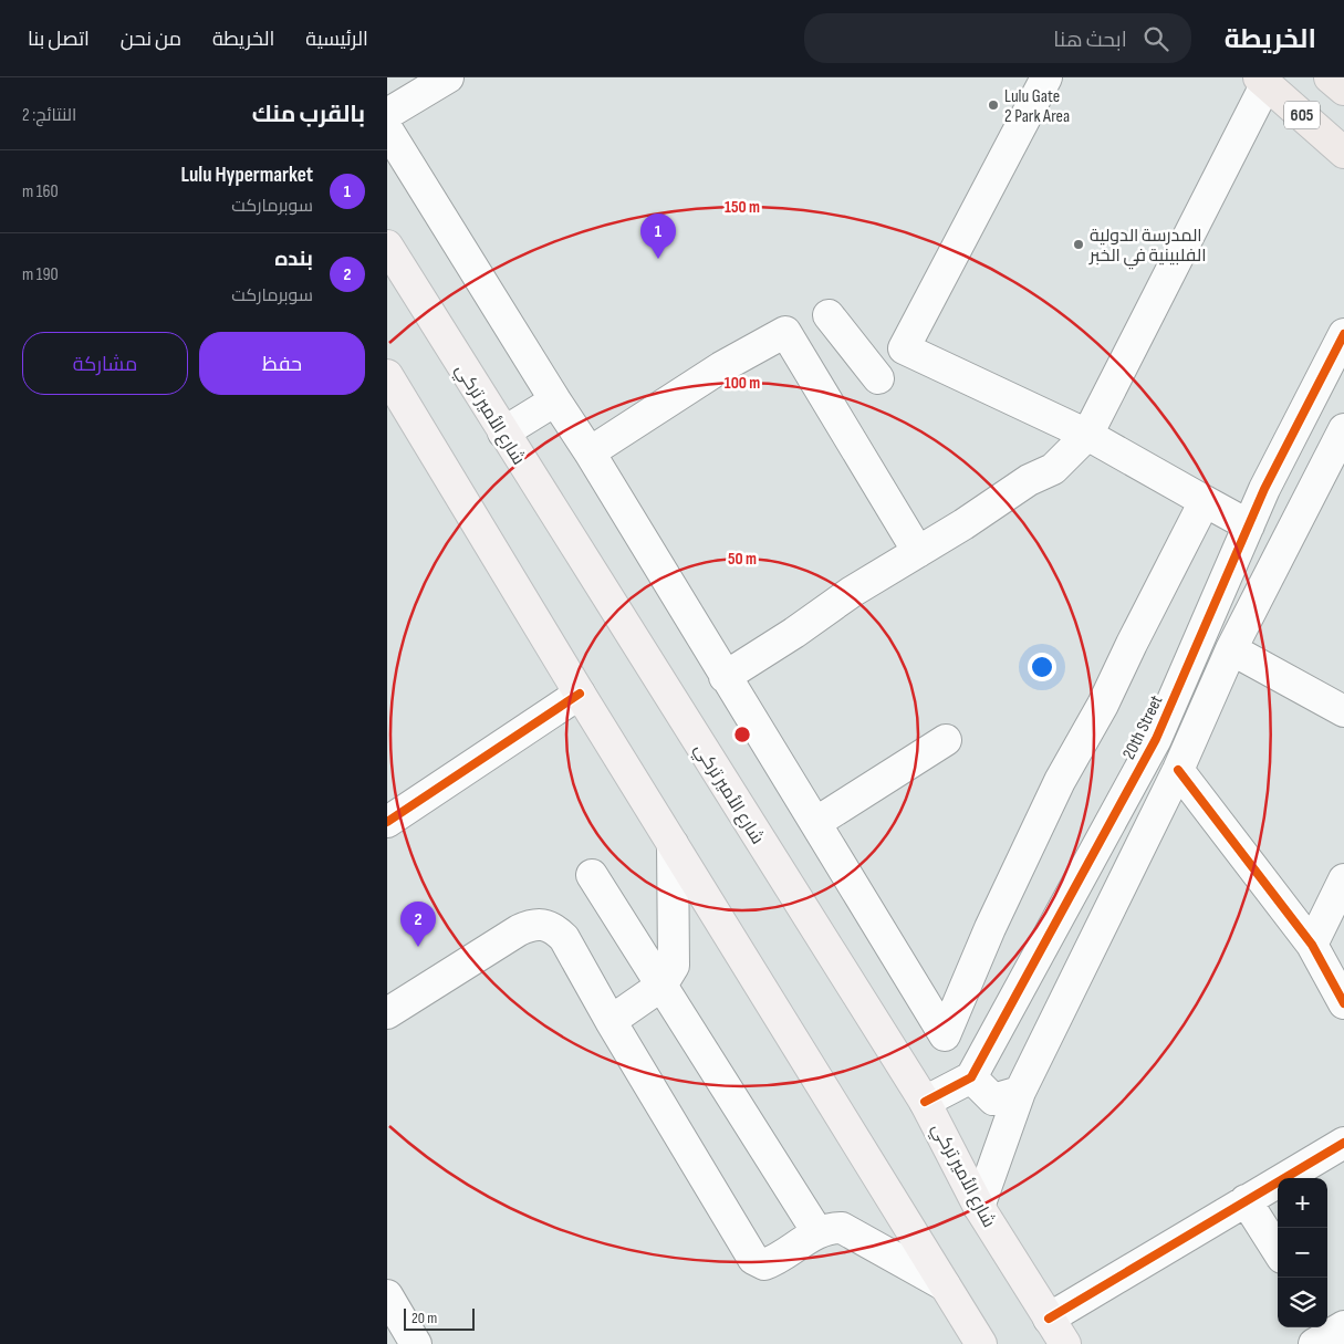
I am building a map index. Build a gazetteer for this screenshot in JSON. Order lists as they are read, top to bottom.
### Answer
{
  "streets": {
    "highway": ["605"],
    "main road": ["شارع الأمير تركي"],
    "street": ["20th Street"]
  },
  "places": ["Lulu Gate 2 Park Area", "المدرسة الدولية الفلبينية في الخبر"],
  "scale_bar": "20 m",
  "page": {
    "header": "الخريطة",
    "search": "ابحث هنا",
    "nav": [
      "الرئيسية",
      "الخريطة",
      "من نحن",
      "اتصل بنا"
    ],
    "heading": ["بالقرب منك", "النتائج: 2"],
    "list": [
      {
        "mark": "1",
        "name": "Lulu Hypermarket",
        "note": "سوبرماركت",
        "value": "160 m"
      },
      {
        "mark": "2",
        "name": "بنده",
        "note": "سوبرماركت",
        "value": "190 m"
      }
    ],
    "pins": ["1", "2"],
    "buttons": ["حفظ", "مشاركة"],
    "map_buttons": ["+", "−"],
    "scale": "20 m"
  },
  "rings": ["150 m", "100 m", "50 m"]
}
